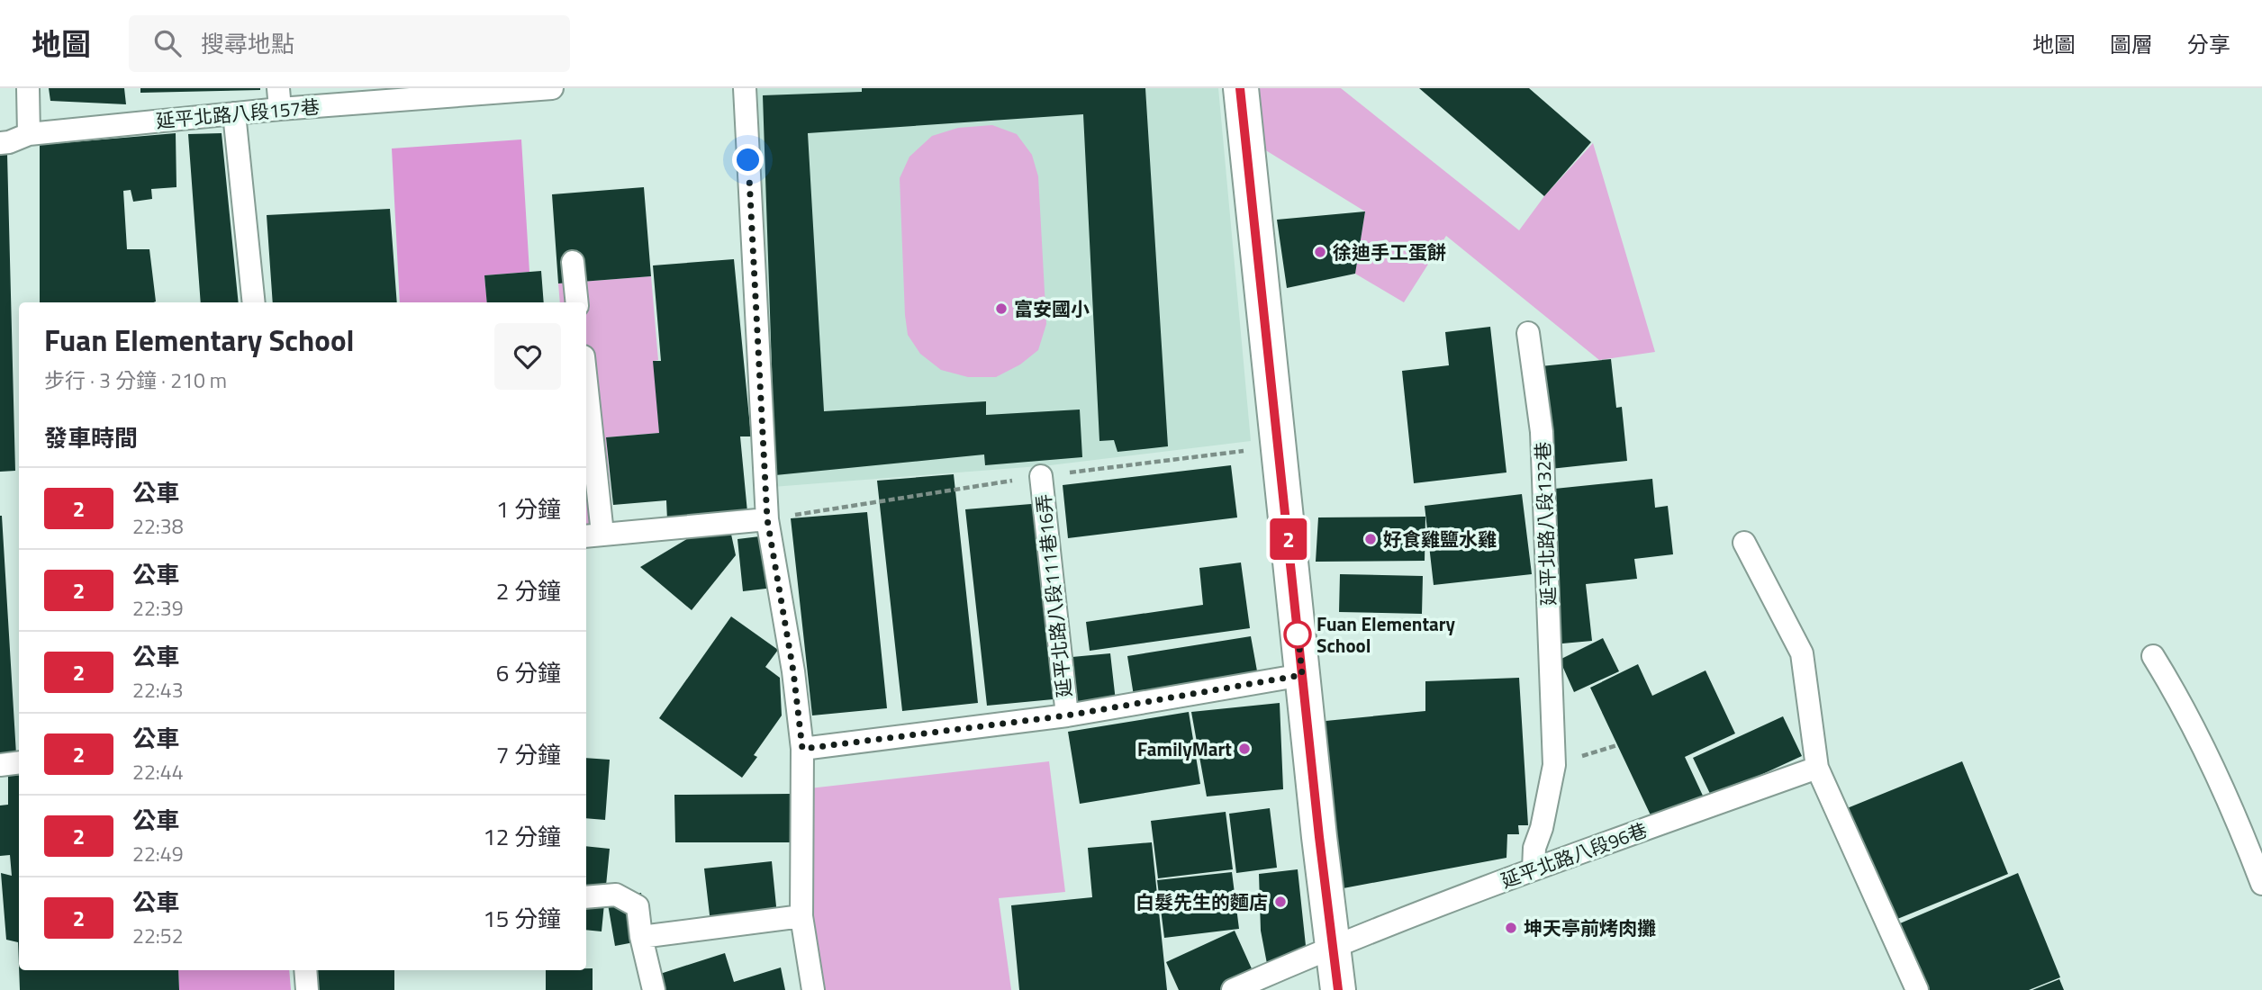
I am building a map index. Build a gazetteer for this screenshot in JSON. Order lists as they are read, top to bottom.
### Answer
{
  "streets": {
    "lane": [
      "延平北路八段157巷",
      "延平北路八段132巷",
      "延平北路八段111巷16弄",
      "延平北路八段96巷"
    ]
  },
  "crossings": [
    ["延平北路八段132巷", "延平北路八段96巷"]
  ],
  "places": [
    "徐迪手工蛋餅",
    "富安國小",
    "好食雞鹽水雞",
    "Fuan Elementary School",
    "FamilyMart",
    "白髮先生的麵店",
    "坤天亭前烤肉攤"
  ],
  "lines": ["bus line 2"],
  "page": {
    "header": "地圖",
    "search": "搜尋地點",
    "nav": ["地圖", "圖層", "分享"],
    "on_map": "2",
    "heading": [
      ["Fuan Elementary School", "步行 · 3 分鐘 · 210 m"],
      "發車時間"
    ],
    "list": [
      {
        "mark": "2",
        "name": "公車",
        "note": "22:38",
        "value": "1 分鐘"
      },
      {
        "mark": "2",
        "name": "公車",
        "note": "22:39",
        "value": "2 分鐘"
      },
      {
        "mark": "2",
        "name": "公車",
        "note": "22:43",
        "value": "6 分鐘"
      },
      {
        "mark": "2",
        "name": "公車",
        "note": "22:44",
        "value": "7 分鐘"
      },
      {
        "mark": "2",
        "name": "公車",
        "note": "22:49",
        "value": "12 分鐘"
      },
      {
        "mark": "2",
        "name": "公車",
        "note": "22:52",
        "value": "15 分鐘"
      }
    ]
  }
}
